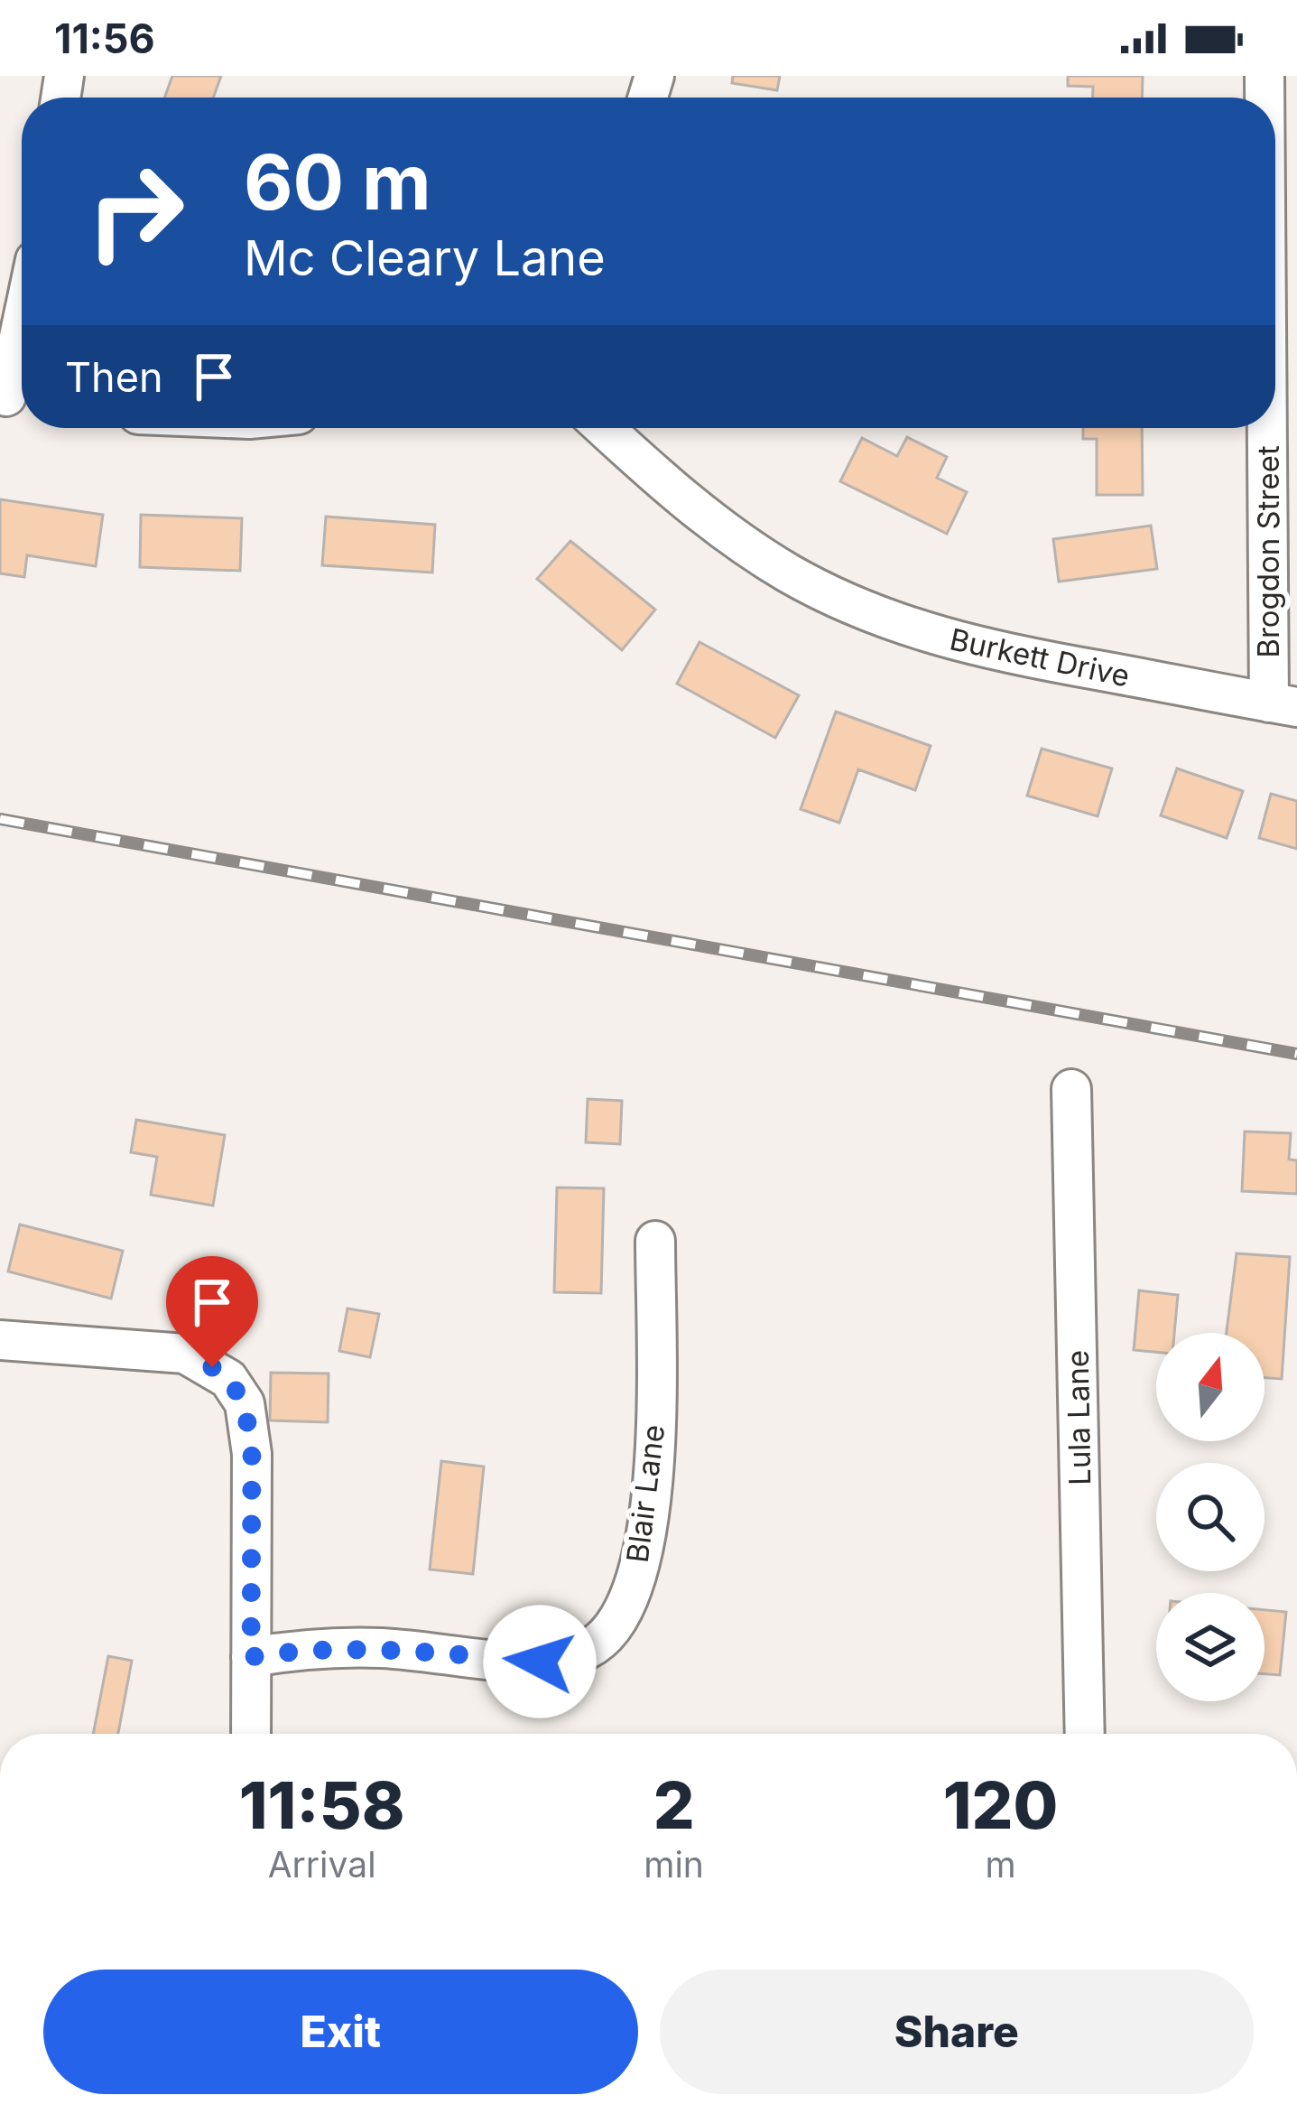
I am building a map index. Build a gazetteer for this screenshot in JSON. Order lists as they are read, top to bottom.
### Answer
{
  "streets": {
    "street": [
      "Brogdon Street",
      "Burkett Drive",
      "Lula Lane",
      "Blair Lane"
    ]
  },
  "crossings": [
    ["Brogdon Street", "Burkett Drive"]
  ],
  "north": "top",
  "page": {
    "status": "11:56",
    "turn": ["60 m", "Mc Cleary Lane"],
    "then": "Then",
    "eta": [
      "11:58",
      "Arrival",
      "2",
      "min",
      "120",
      "m"
    ],
    "buttons": ["Exit", "Share"]
  }
}
